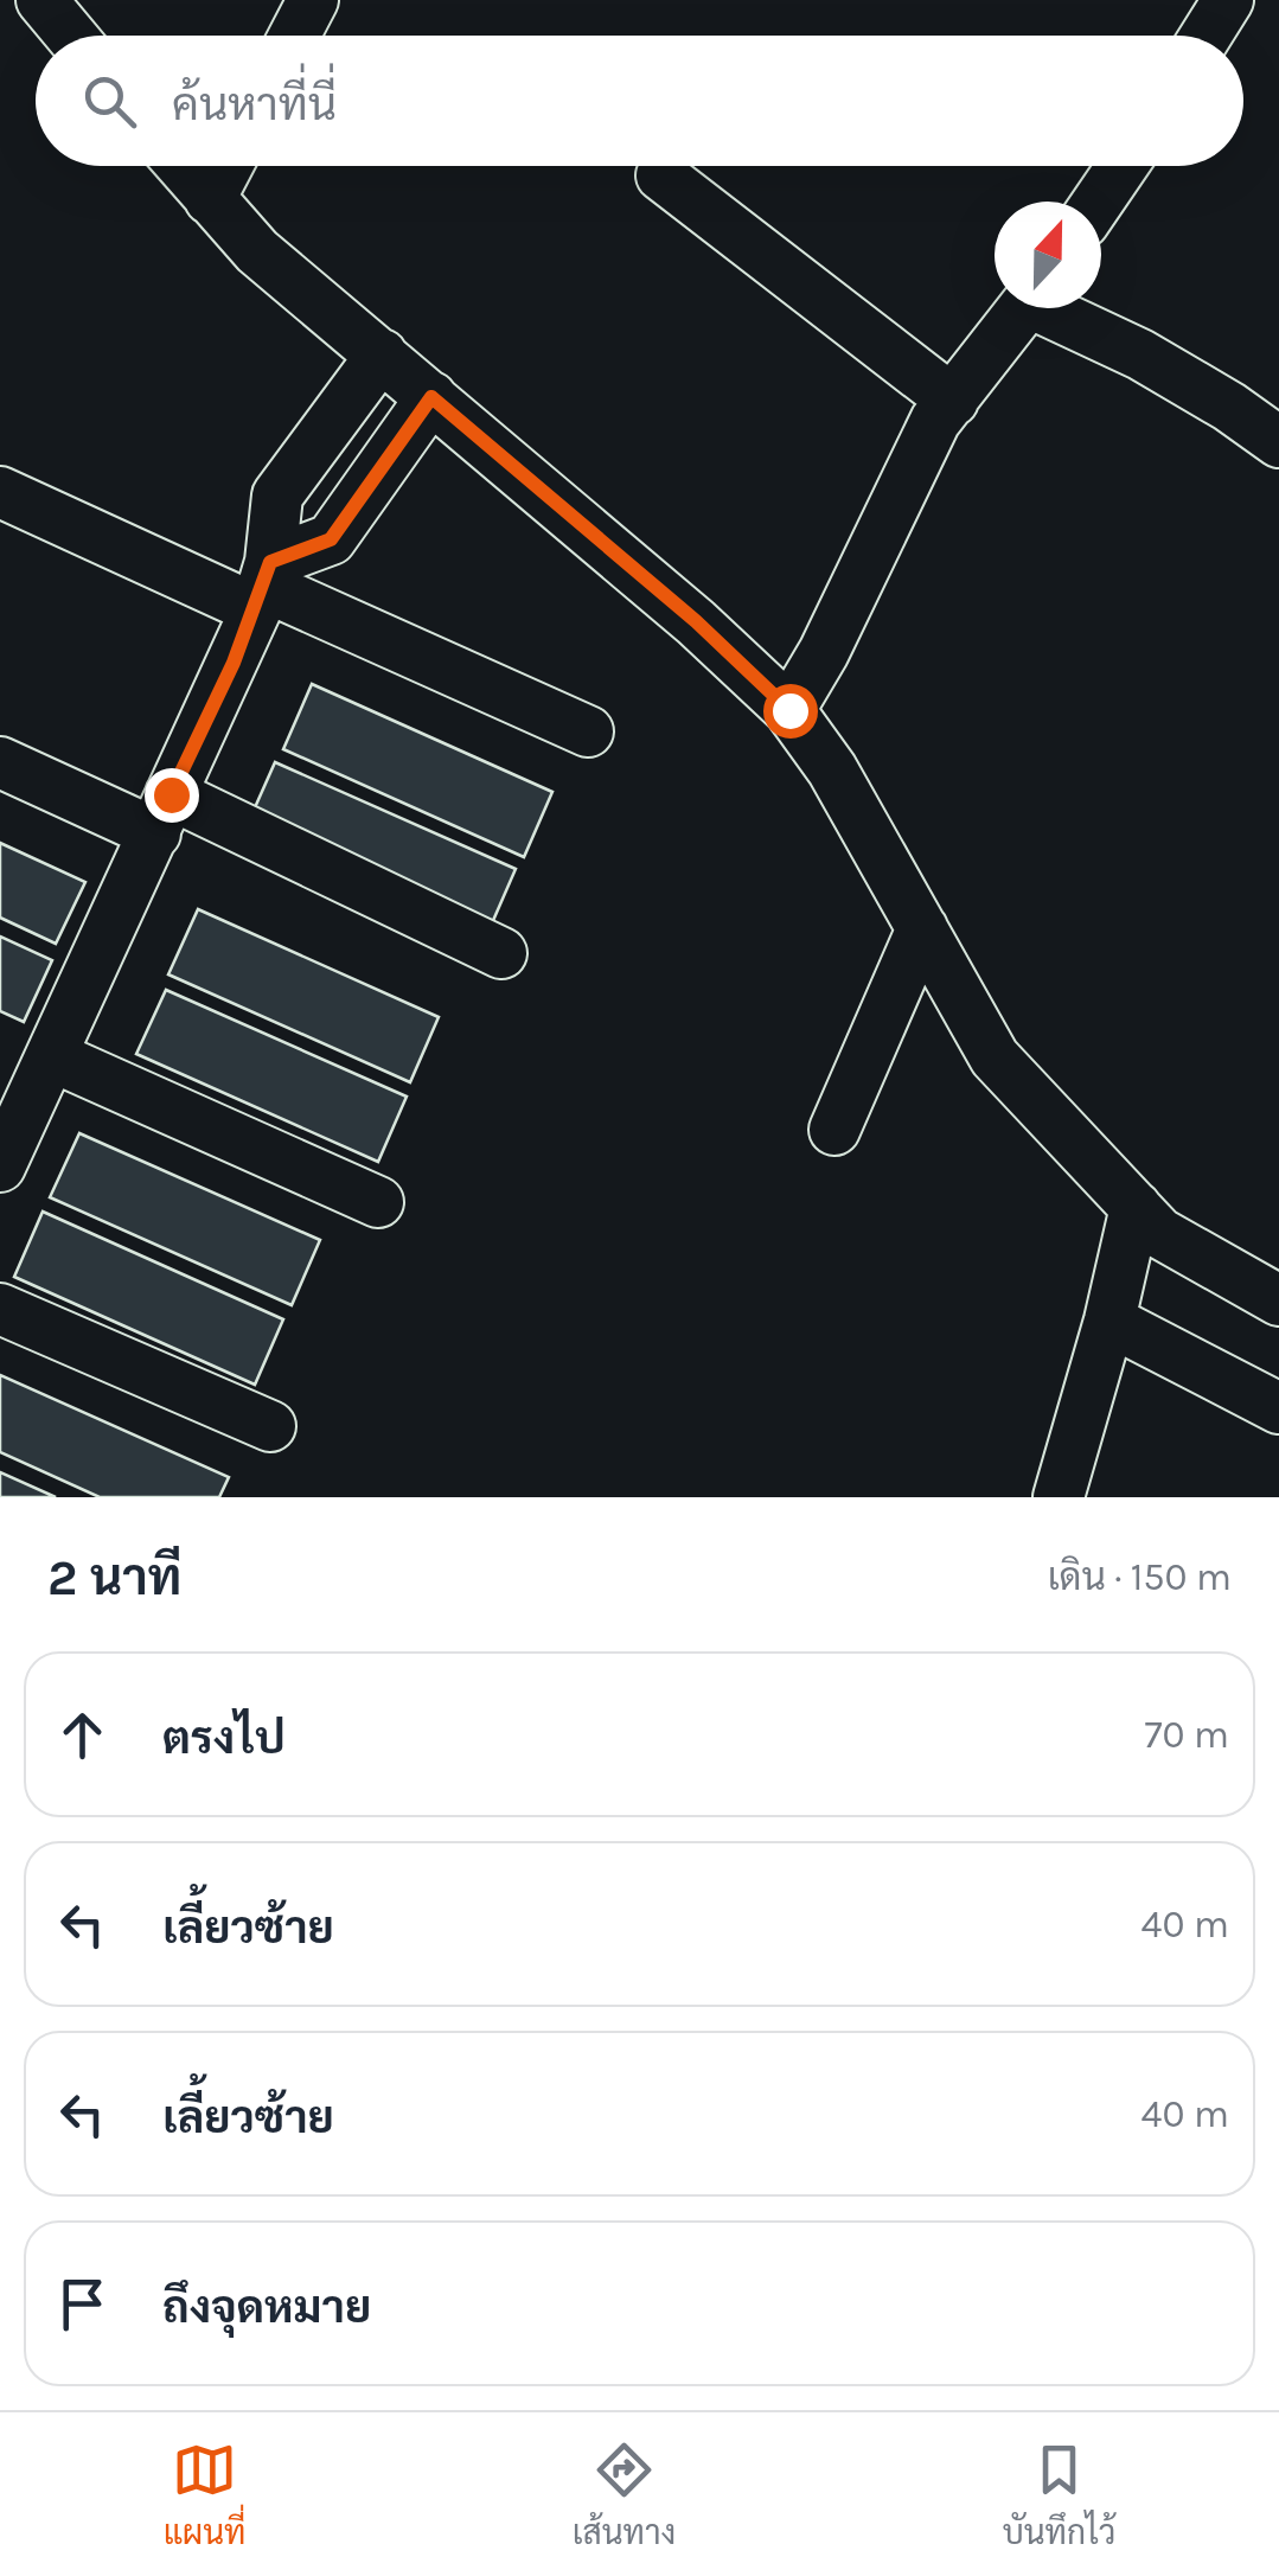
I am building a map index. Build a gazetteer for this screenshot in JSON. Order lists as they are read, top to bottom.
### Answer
{
  "north": "top",
  "page": {
    "search": "ค้นหาที่นี่",
    "heading": ["2 นาที", "เดิน · 150 m"],
    "list": [
      ["ตรงไป", "70 m"],
      ["เลี้ยวซ้าย", "40 m"],
      ["เลี้ยวซ้าย", "40 m"],
      "ถึงจุดหมาย"
    ],
    "nav": ["แผนที่", "เส้นทาง", "บันทึกไว้"]
  }
}
